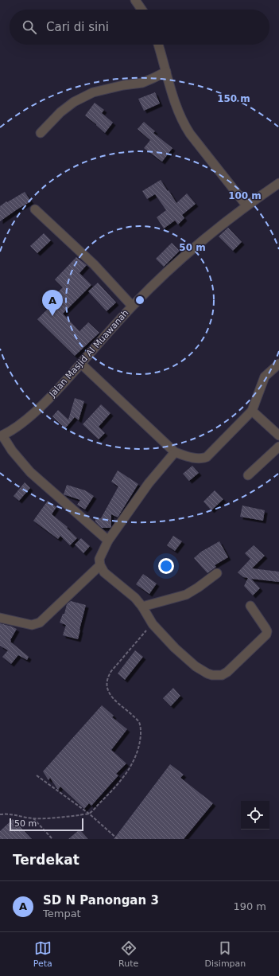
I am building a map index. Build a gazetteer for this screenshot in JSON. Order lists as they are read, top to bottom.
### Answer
{
  "streets": {
    "street": ["Jalan Masjid Al Muawanah"]
  },
  "scale_bar": "50 m",
  "page": {
    "search": "Cari di sini",
    "pins": "A",
    "scale": "50 m",
    "heading": "Terdekat",
    "list": [
      {
        "mark": "A",
        "name": "SD N Panongan 3",
        "note": "Tempat",
        "value": "190 m"
      }
    ],
    "nav": ["Peta", "Rute", "Disimpan"]
  },
  "rings": ["150 m", "100 m", "50 m"]
}
